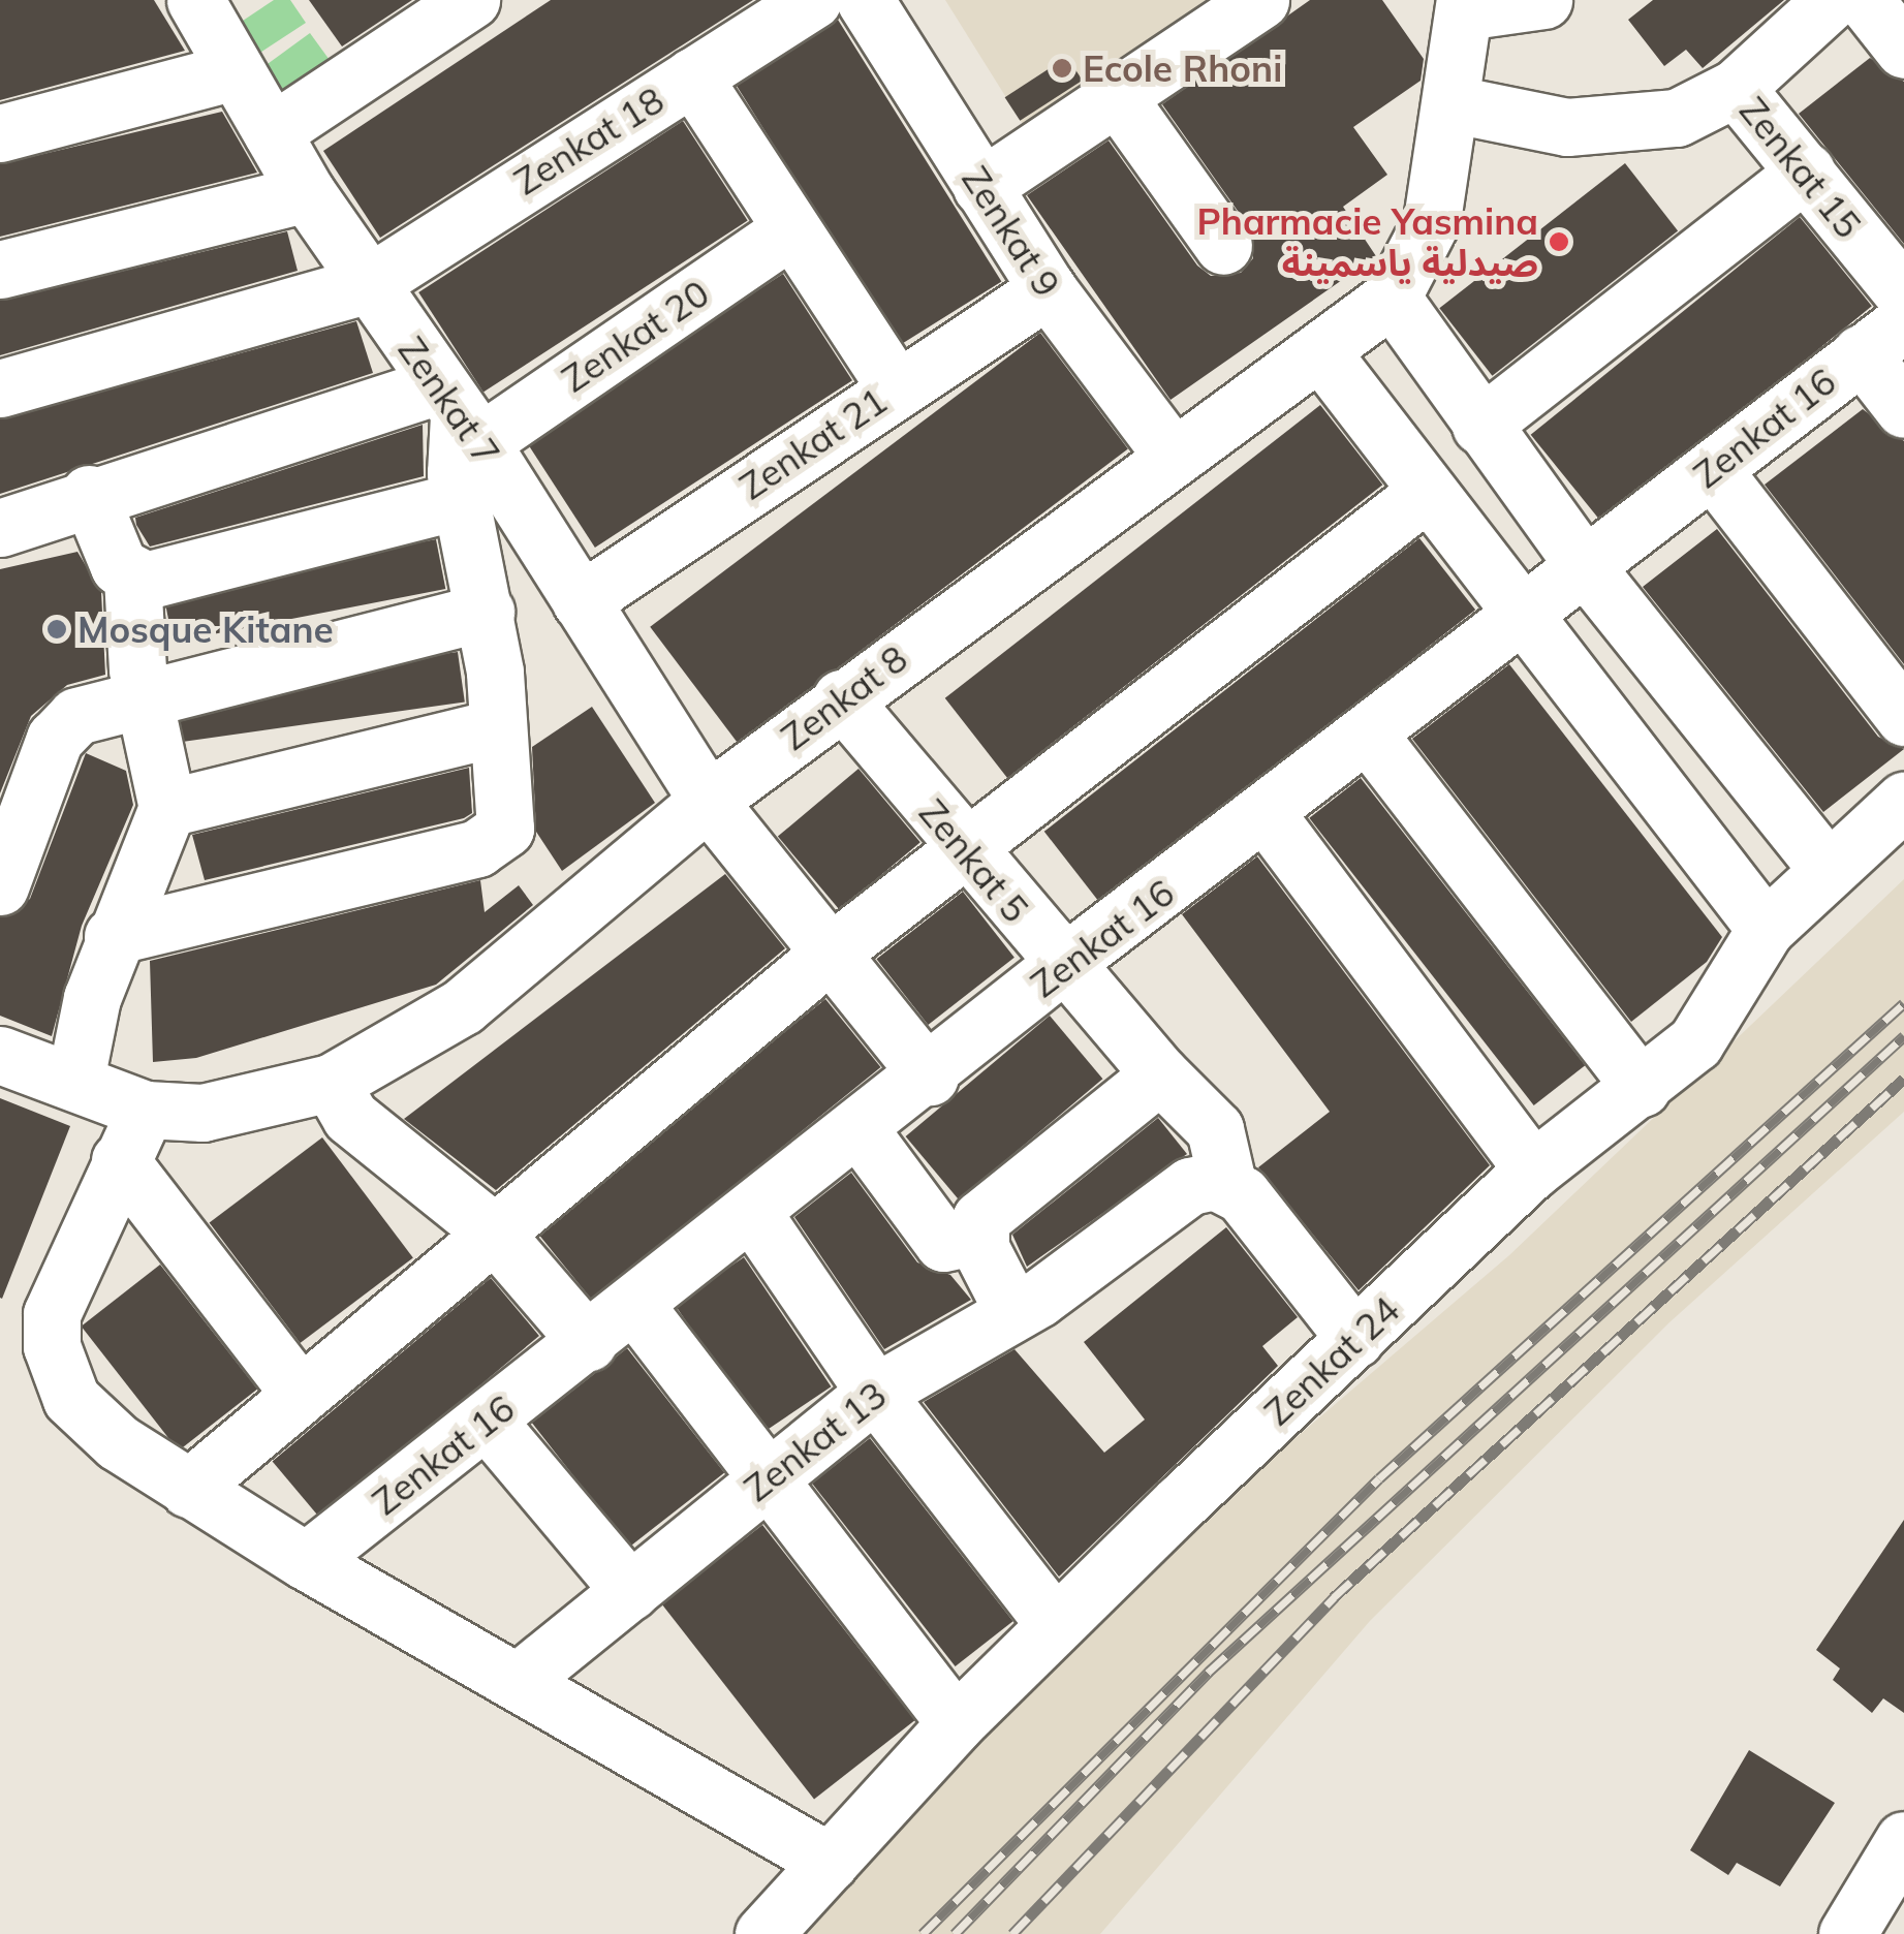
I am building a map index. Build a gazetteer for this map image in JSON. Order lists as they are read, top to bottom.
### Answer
{
  "streets": {
    "street": [
      "Zenkat 18",
      "Zenkat 15",
      "Zenkat 9",
      "Zenkat 20",
      "Zenkat 7",
      "Zenkat 16",
      "Zenkat 21",
      "Zenkat 8",
      "Zenkat 5",
      "Zenkat 24",
      "Zenkat 13"
    ]
  },
  "crossings": [
    ["Zenkat 18", "Zenkat 7"],
    ["Zenkat 9", "Zenkat 21"],
    ["Zenkat 9", "Zenkat 8"],
    ["Zenkat 20", "Zenkat 7"],
    ["Zenkat 7", "Zenkat 16"],
    ["Zenkat 7", "Zenkat 21"],
    ["Zenkat 7", "Zenkat 8"],
    ["Zenkat 16", "Zenkat 5"],
    ["Zenkat 8", "Zenkat 5"],
    ["Zenkat 5", "Zenkat 13"]
  ],
  "places": ["Ecole Rhoni", "Pharmacie Yasmina صيدلية ياسمينة", "Mosque Kitane"]
}
